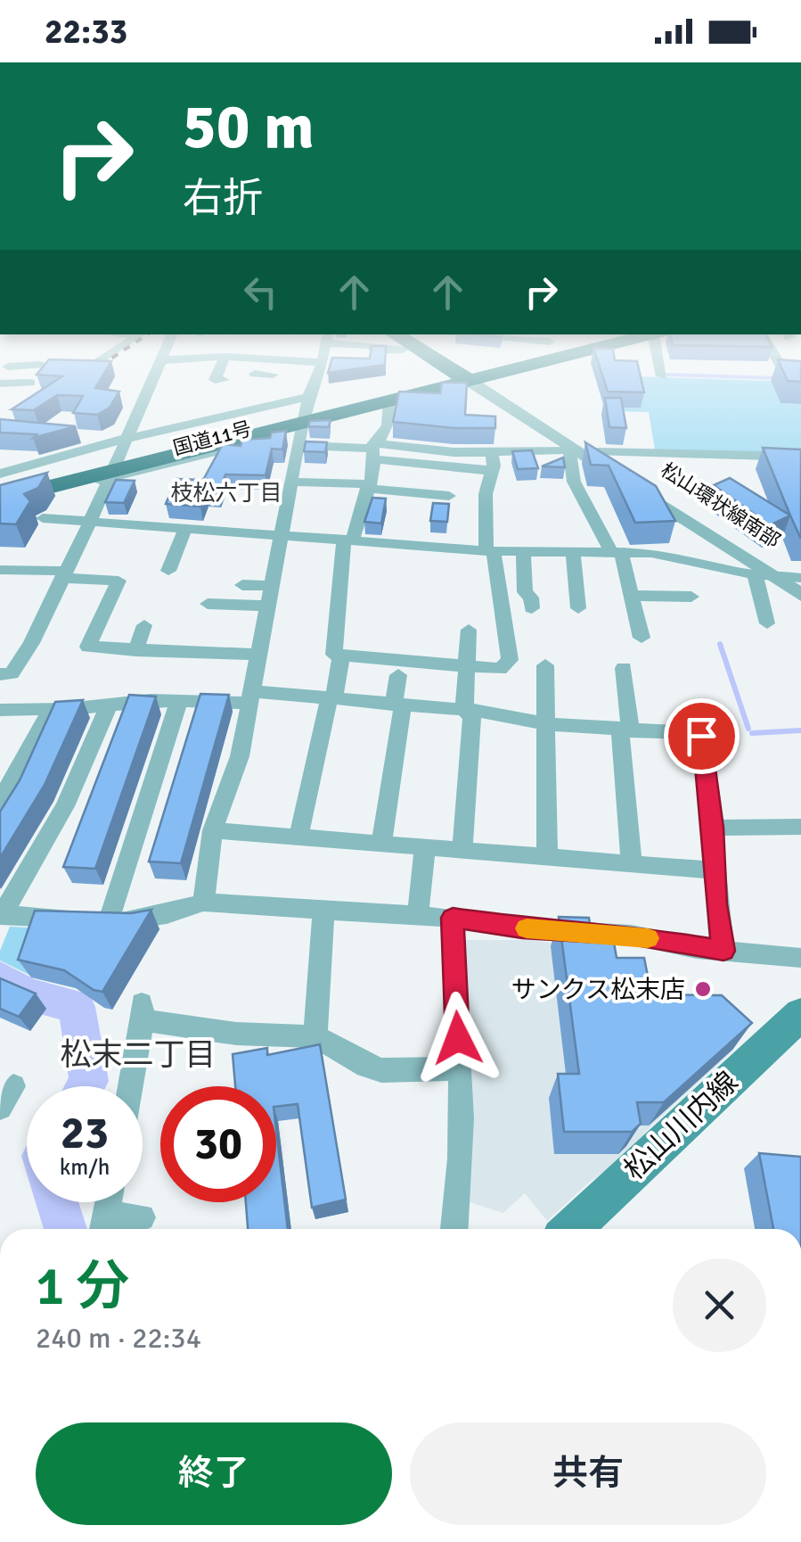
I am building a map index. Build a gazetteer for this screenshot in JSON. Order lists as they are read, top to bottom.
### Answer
{
  "streets": {
    "highway": ["国道11号"],
    "main road": ["松山川内線"],
    "street": ["松山環状線南部"]
  },
  "districts": ["枝松六丁目", "松末二丁目"],
  "places": ["サンクス松末店"],
  "page": {
    "status": "22:33",
    "turn": ["50 m", "右折"],
    "speed": "23 km/h",
    "limit": "30",
    "heading": ["1 分", "240 m · 22:34"],
    "buttons": ["終了", "共有"]
  }
}
